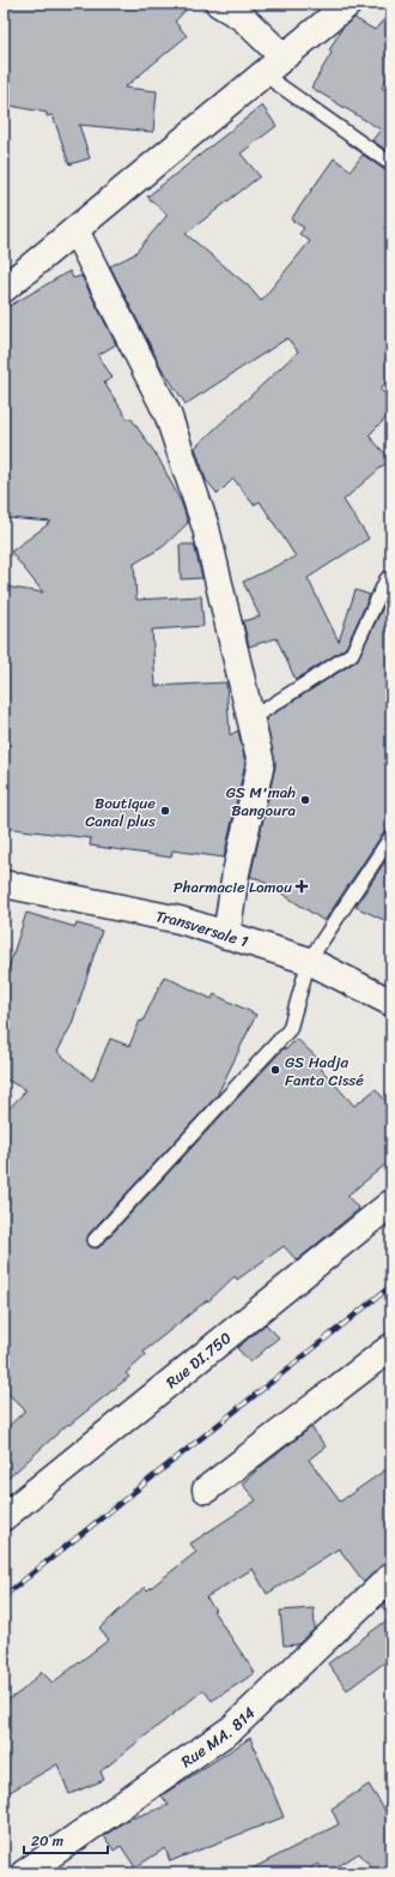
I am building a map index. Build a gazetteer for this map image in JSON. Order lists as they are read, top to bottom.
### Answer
{
  "streets": {
    "street": ["Transversale 1", "Rue DI.750", "Rue MA. 814"]
  },
  "places": {
    "other": ["GS M'mah Bangoura", "Boutique Canal plus", "GS Hadja Fanta Cissé"],
    "health": ["Pharmacie Lomou"]
  },
  "scale_bar": "20 m"
}
